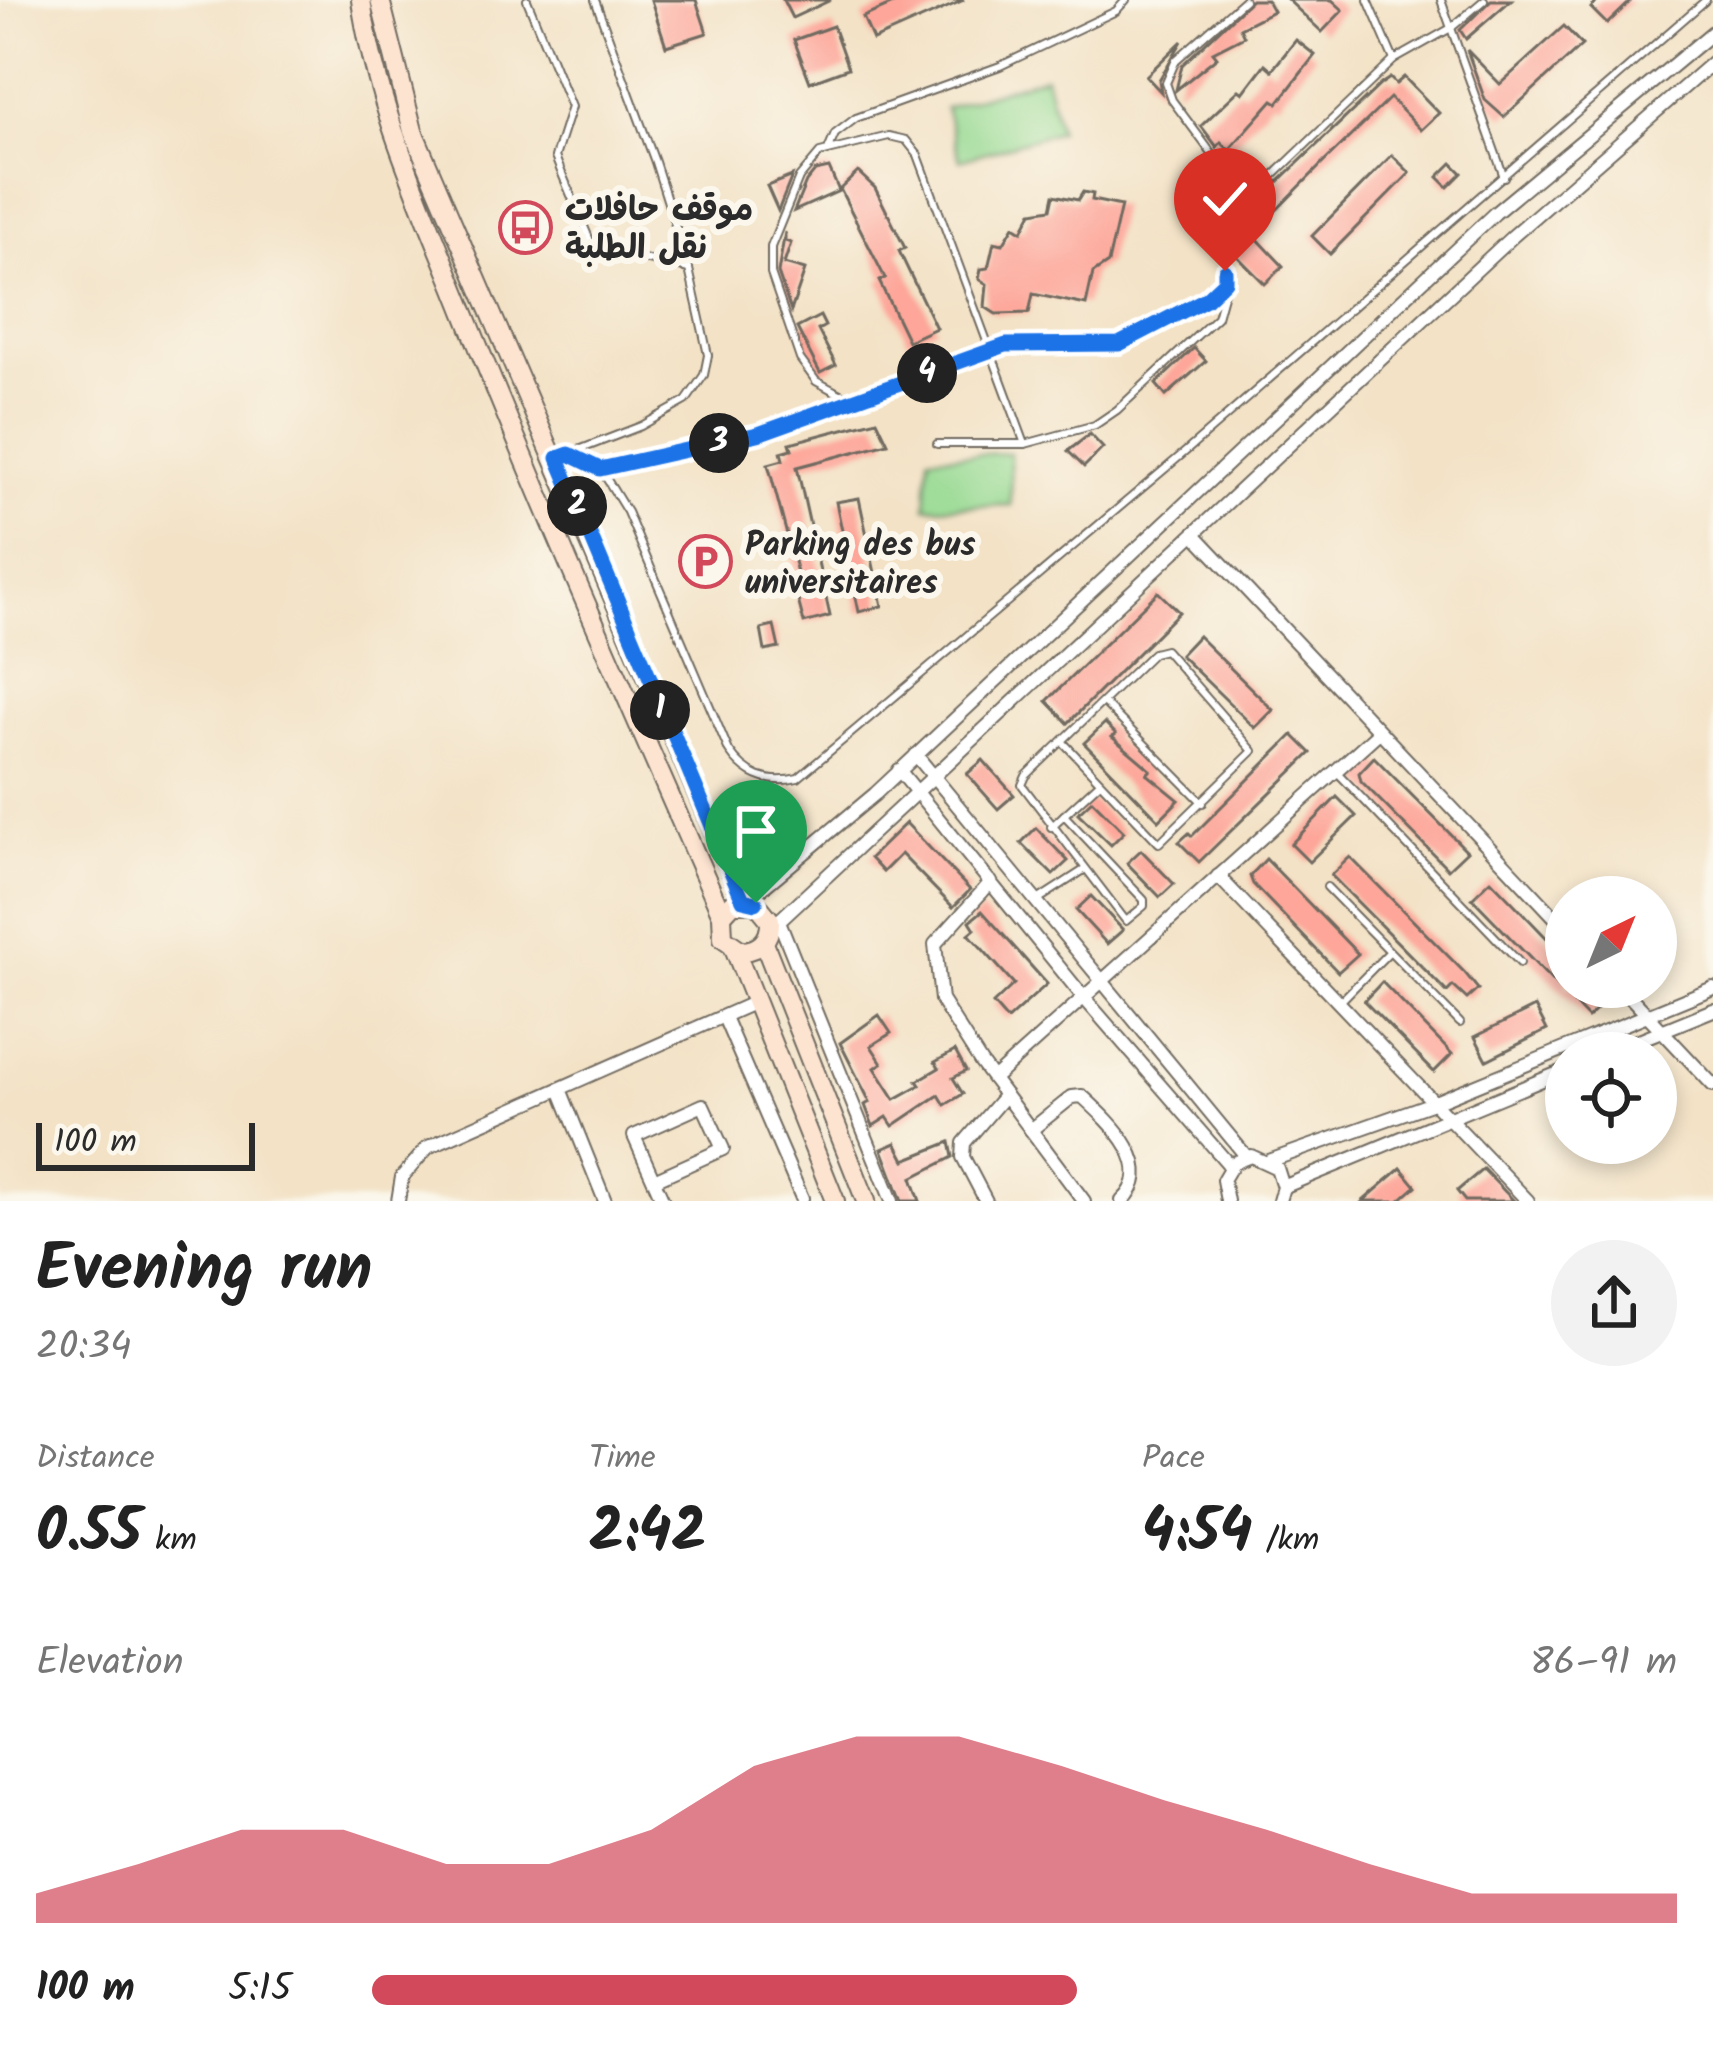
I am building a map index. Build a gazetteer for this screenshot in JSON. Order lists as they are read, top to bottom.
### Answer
{
  "places": {
    "bus stop": ["موقف حافلات نقل الطلبة"],
    "parking": ["Parking des bus universitaires"]
  },
  "scale_bar": "100 m",
  "north": "top right",
  "page": {
    "pins": [
      "4",
      "3",
      "2",
      "1"
    ],
    "scale": "100 m",
    "heading": ["Evening run", "20:34"],
    "stats": [
      ["Distance", "0.55 km"],
      ["Time", "2:42"],
      ["Pace", "4:54 /km"]
    ],
    "chart": ["Elevation", "86–91 m"],
    "list": [
      {
        "name": "100 m",
        "note": "5:15"
      }
    ]
  }
}
